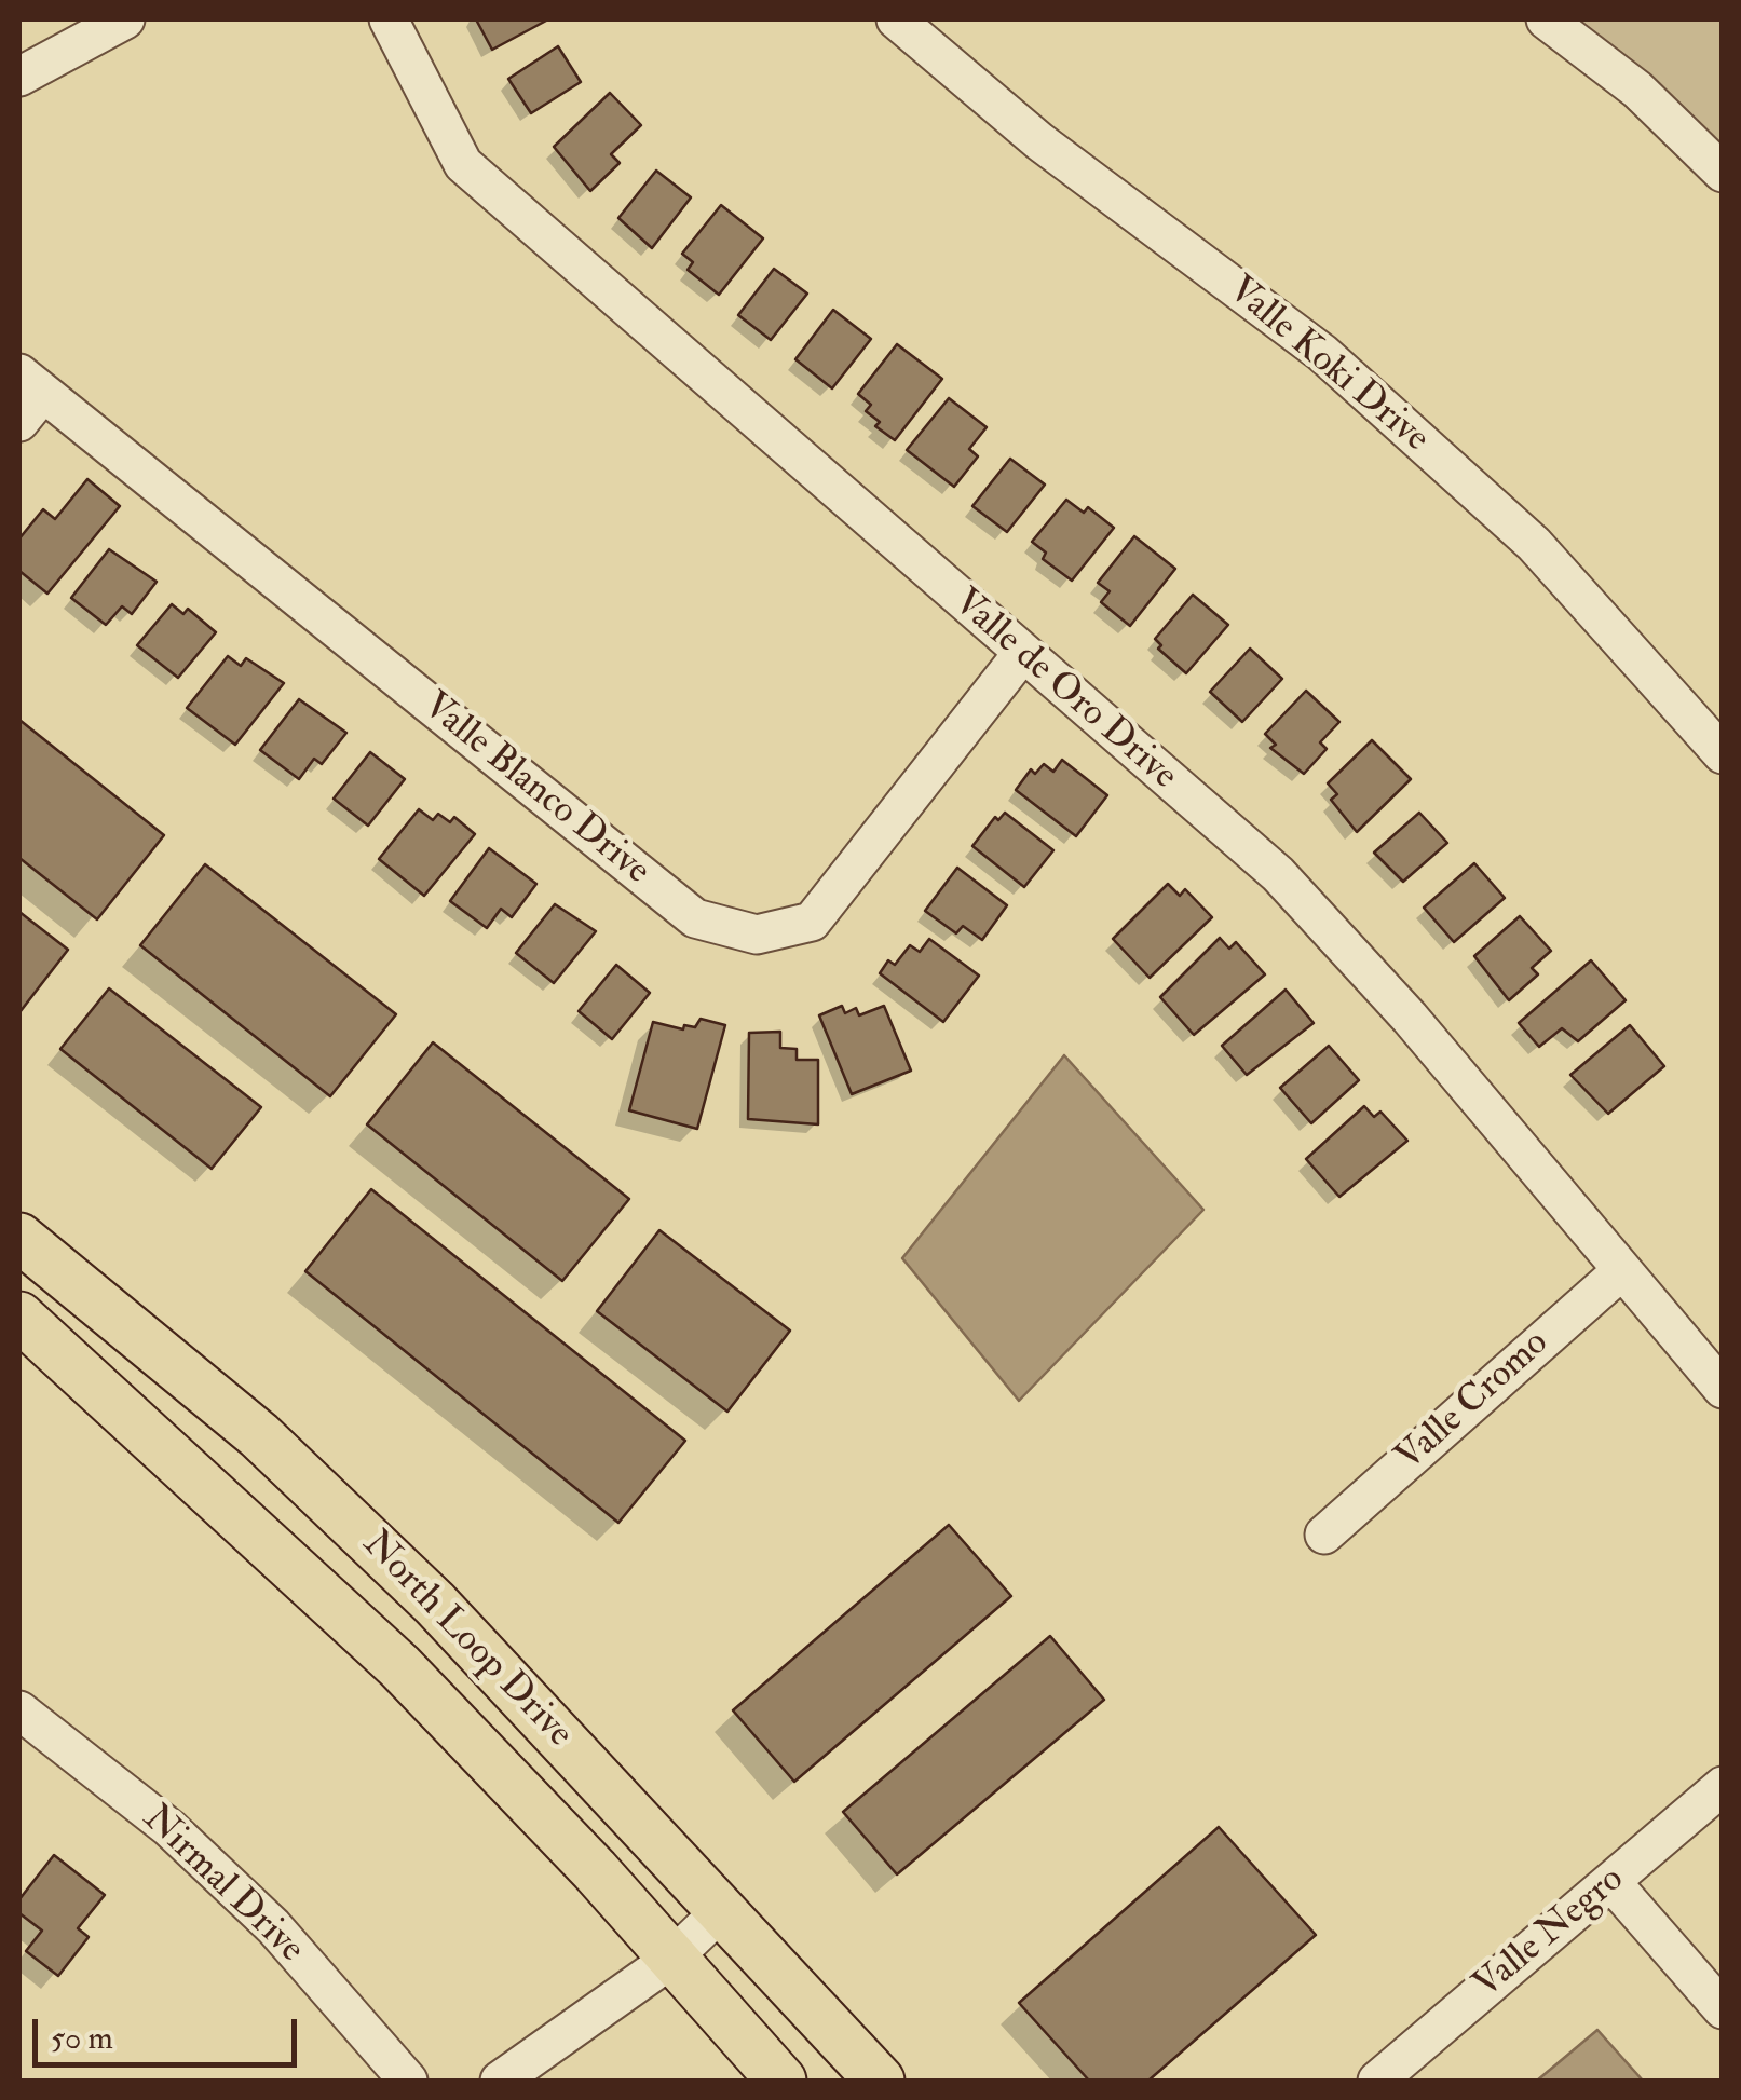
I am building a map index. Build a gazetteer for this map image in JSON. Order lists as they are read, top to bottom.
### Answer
{
  "streets": {
    "main road": ["North Loop Drive"],
    "street": [
      "Valle Koki Drive",
      "Valle de Oro Drive",
      "Valle Blanco Drive",
      "Valle Cromo",
      "Nirmal Drive",
      "Valle Negro"
    ]
  },
  "crossings": [
    ["Valle de Oro Drive", "Valle Blanco Drive"],
    ["Valle de Oro Drive", "Valle Cromo"]
  ],
  "scale_bar": "50 m"
}
